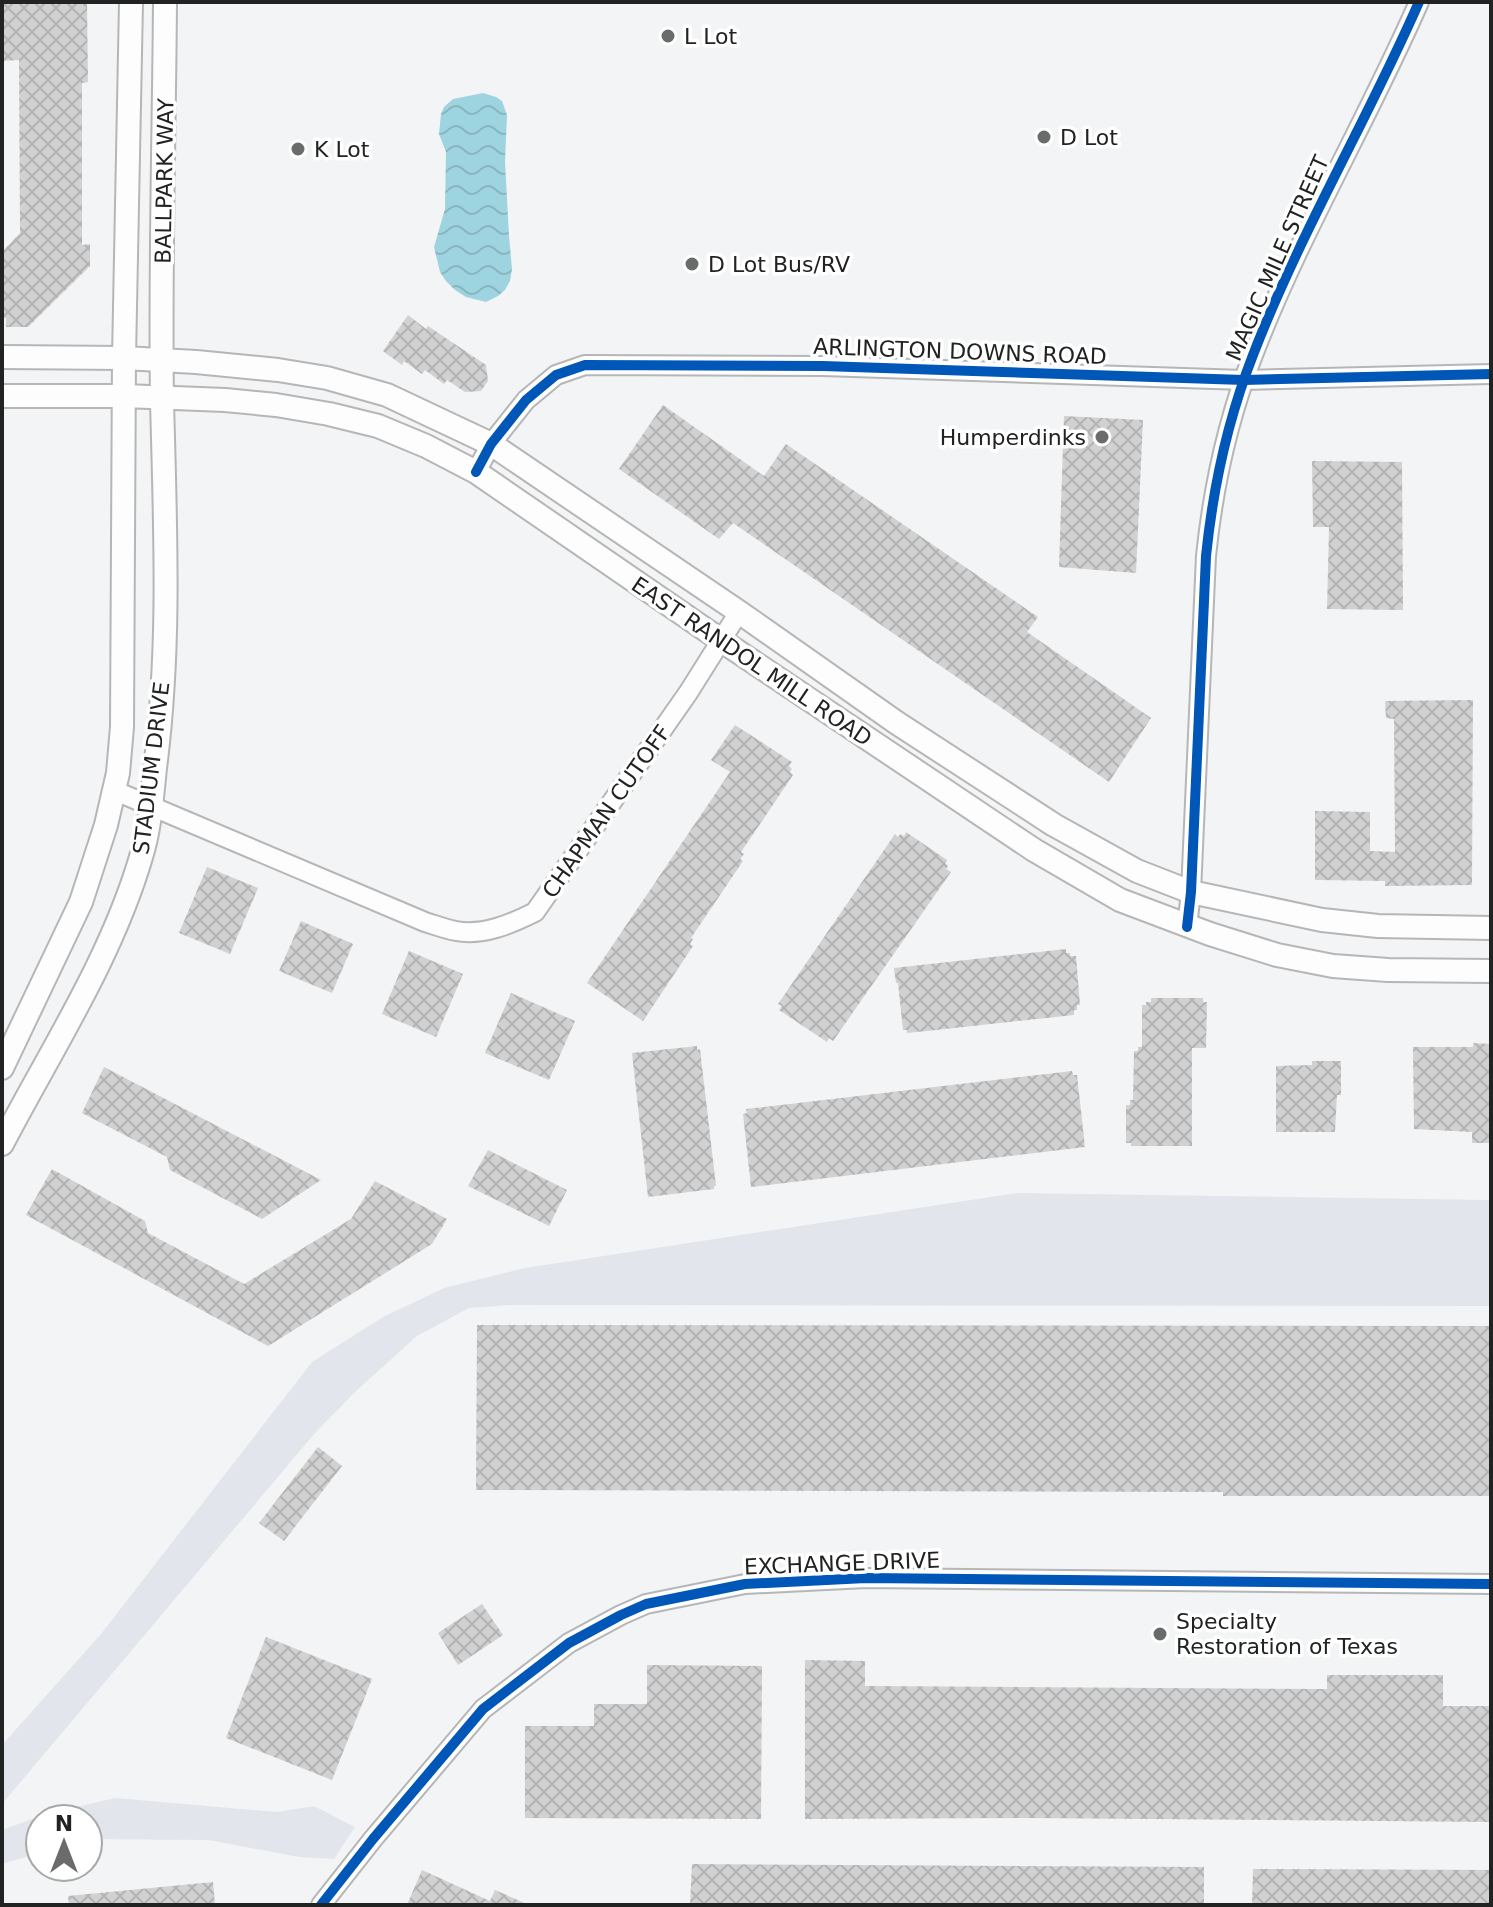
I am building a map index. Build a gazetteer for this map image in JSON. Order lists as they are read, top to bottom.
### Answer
{
  "streets": {
    "main road": ["BALLPARK WAY", "EAST RANDOL MILL ROAD", "STADIUM DRIVE"],
    "street": [
      "MAGIC MILE STREET",
      "ARLINGTON DOWNS ROAD",
      "CHAPMAN CUTOFF",
      "EXCHANGE DRIVE"
    ]
  },
  "crossings": [
    ["BALLPARK WAY", "EAST RANDOL MILL ROAD"],
    ["BALLPARK WAY", "STADIUM DRIVE"],
    ["MAGIC MILE STREET", "ARLINGTON DOWNS ROAD"],
    ["MAGIC MILE STREET", "EAST RANDOL MILL ROAD"],
    ["ARLINGTON DOWNS ROAD", "EAST RANDOL MILL ROAD"],
    ["EAST RANDOL MILL ROAD", "STADIUM DRIVE"],
    ["EAST RANDOL MILL ROAD", "CHAPMAN CUTOFF"],
    ["STADIUM DRIVE", "CHAPMAN CUTOFF"]
  ],
  "places": [
    "L Lot",
    "D Lot",
    "K Lot",
    "D Lot Bus/RV",
    "Humperdinks",
    "Specialty Restoration of Texas"
  ],
  "north": "top"
}
